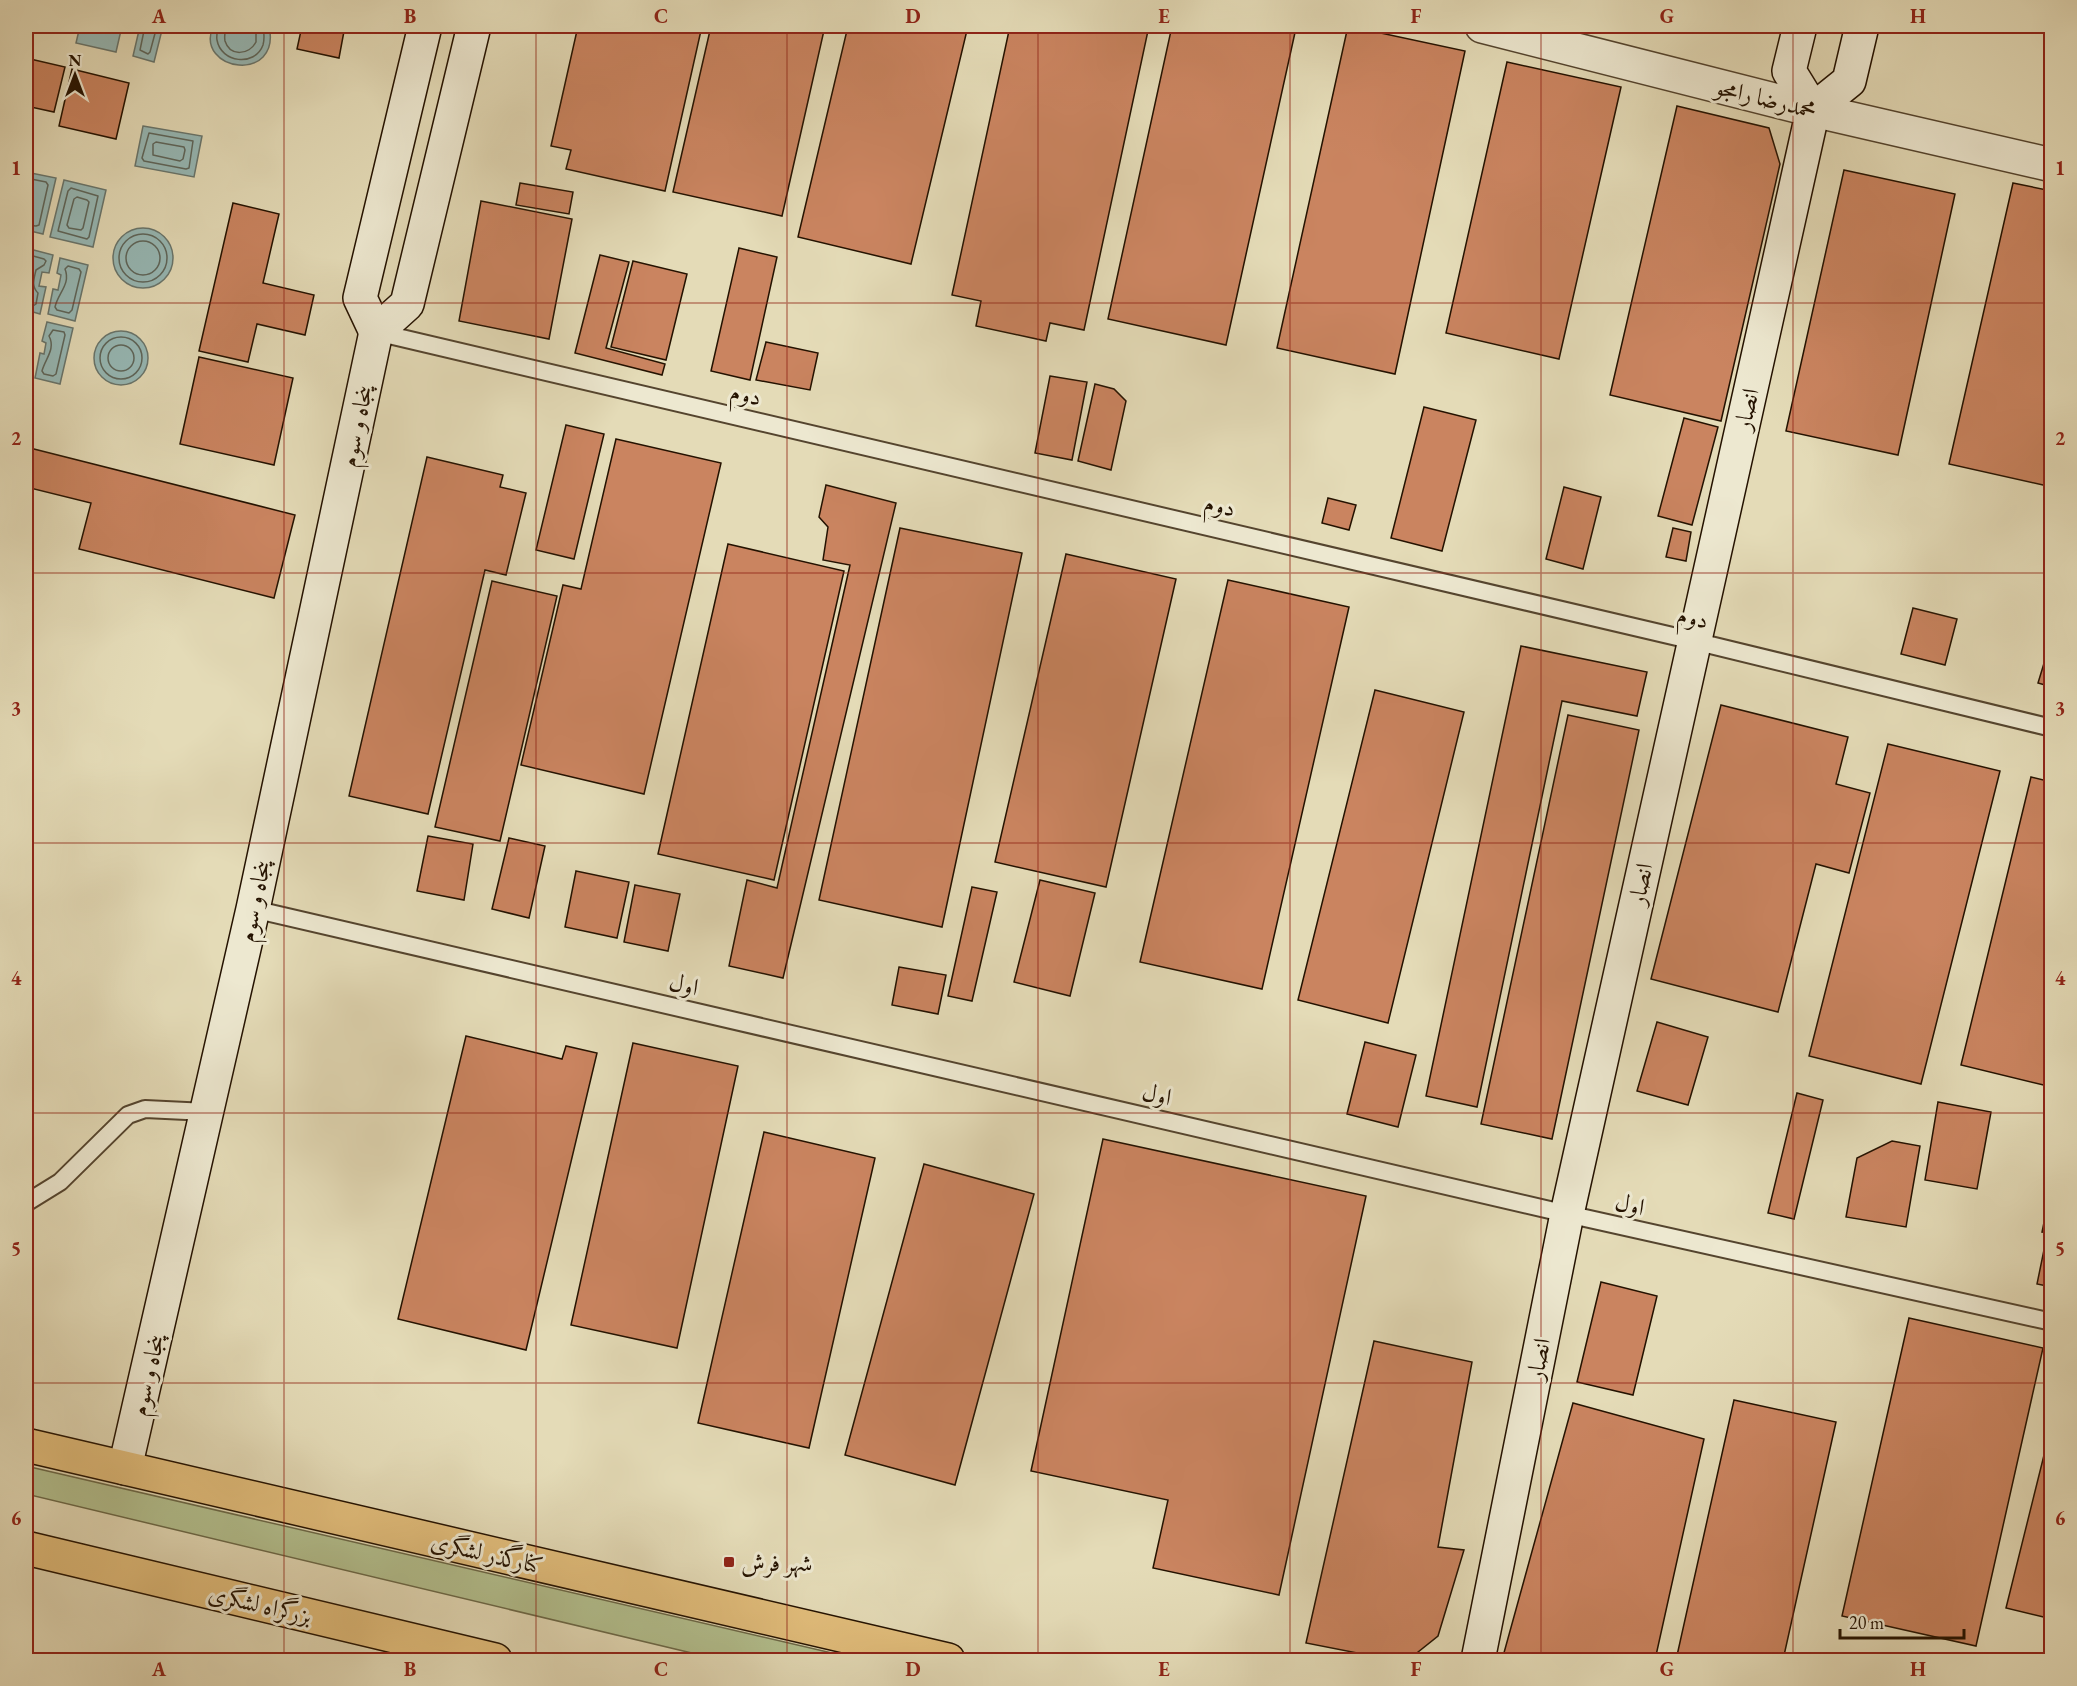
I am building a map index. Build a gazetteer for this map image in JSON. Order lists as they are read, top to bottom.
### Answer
{
  "streets": {
    "main road": ["کنارگذر لشگری", "بزرگراه لشگری"],
    "street": ["محمدرضا رامجو", "انصار", "پنجاه و سوم"],
    "lane": ["دوم", "اول"]
  },
  "crossings": [
    ["محمدرضا رامجو", "انصار"],
    ["دوم", "انصار"],
    ["دوم", "پنجاه و سوم"],
    ["انصار", "اول"],
    ["پنجاه و سوم", "اول"],
    ["پنجاه و سوم", "کنارگذر لشگری"]
  ],
  "places": {
    "transit": ["شهر فرش"]
  },
  "scale_bar": "20 m",
  "north": "top",
  "grid": {
    "columns": [
      "A",
      "B",
      "C",
      "D",
      "E",
      "F",
      "G",
      "H"
    ],
    "rows": [
      "1",
      "2",
      "3",
      "4",
      "5",
      "6"
    ]
  }
}
